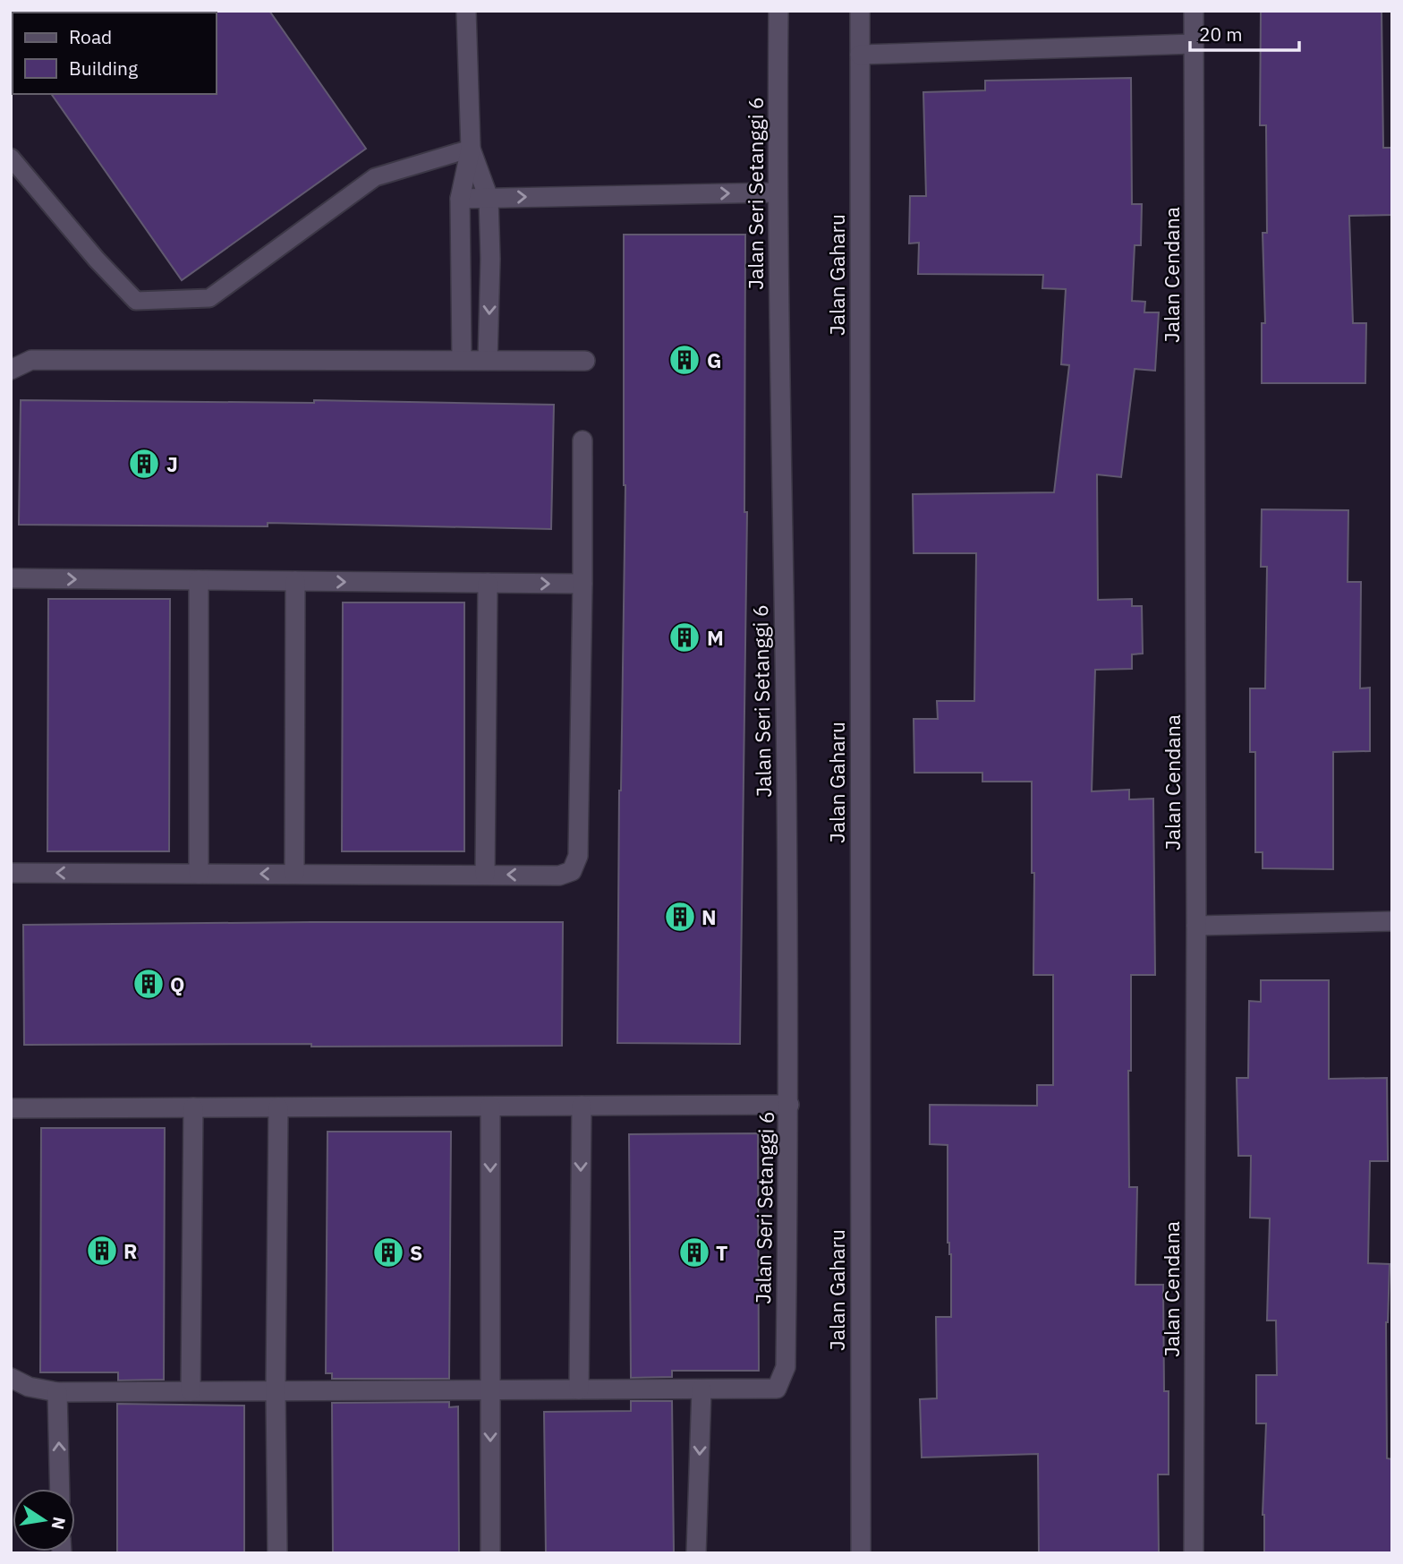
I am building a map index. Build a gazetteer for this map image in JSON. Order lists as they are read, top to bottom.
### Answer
{
  "streets": {
    "street": ["Jalan Seri Setanggi 6", "Jalan Gaharu", "Jalan Cendana"]
  },
  "places": {
    "building": [
      "G",
      "J",
      "M",
      "N",
      "Q",
      "R",
      "S",
      "T"
    ]
  },
  "legend": ["Road", "Building"],
  "scale_bar": "20 m",
  "north": "right"
}
